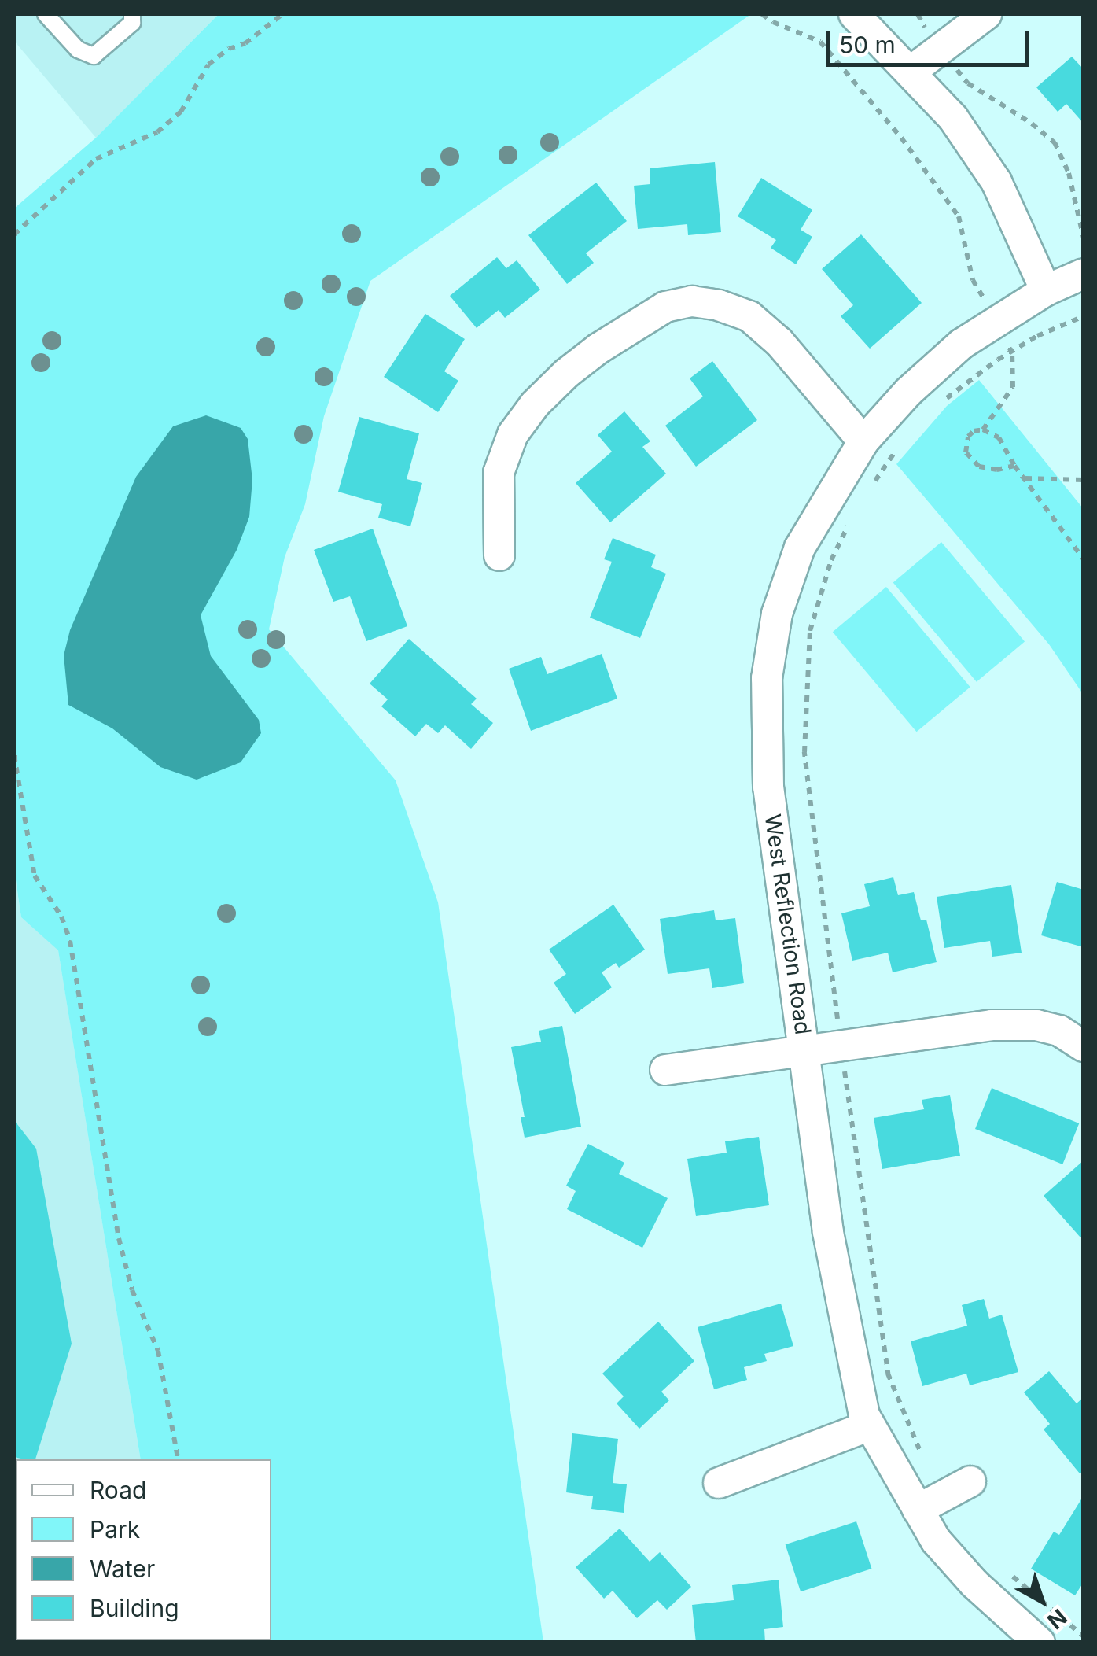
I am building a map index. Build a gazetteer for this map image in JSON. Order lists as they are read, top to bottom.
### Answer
{
  "streets": {
    "street": ["West Reflection Road"]
  },
  "legend": [
    "Road",
    "Park",
    "Water",
    "Building"
  ],
  "scale_bar": "50 m",
  "north": "bottom right"
}
